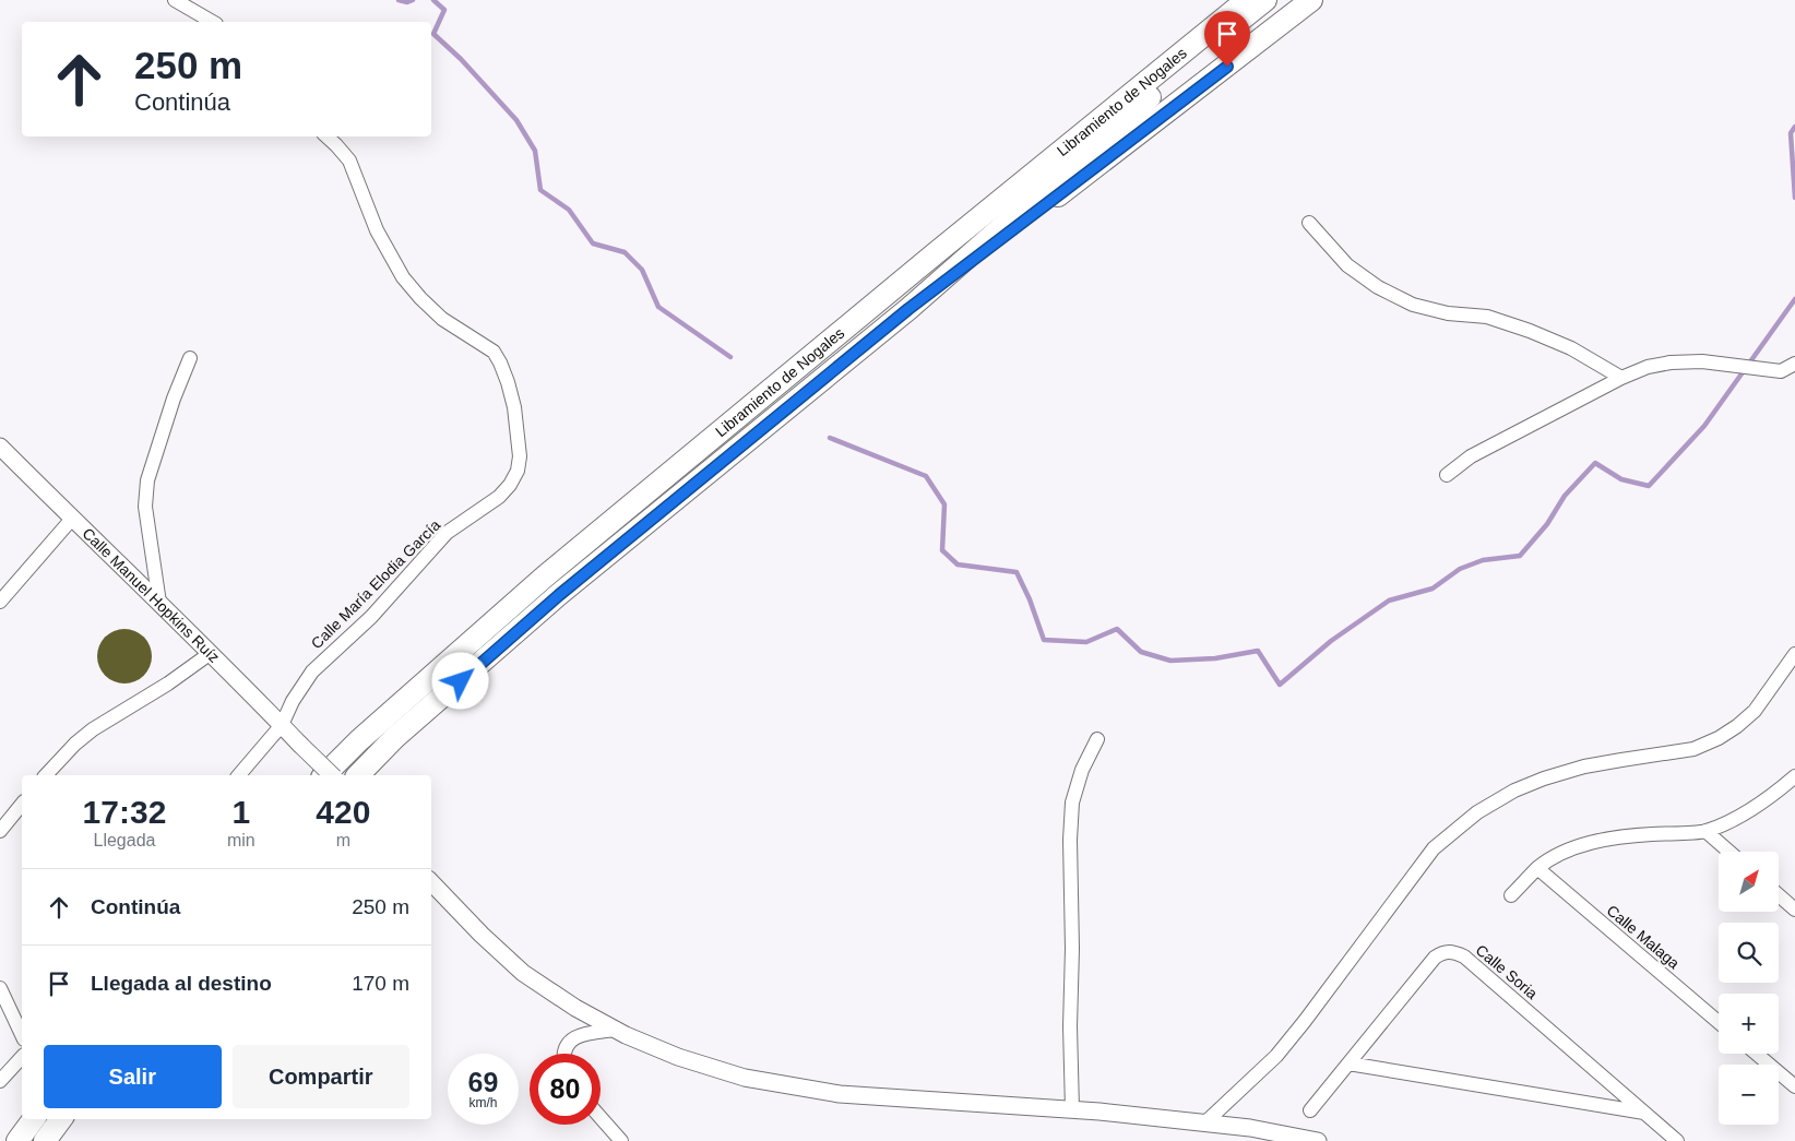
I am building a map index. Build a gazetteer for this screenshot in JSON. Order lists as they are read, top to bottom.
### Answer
{
  "streets": {
    "highway": ["Libramiento de Nogales"],
    "street": [
      "Calle María Elodia García",
      "Calle Manuel Hopkins Ruíz",
      "Calle Malaga",
      "Calle Soria"
    ]
  },
  "crossings": [
    ["Calle María Elodia García", "Calle Manuel Hopkins Ruíz"]
  ],
  "north": "top right",
  "page": {
    "turn": ["250 m", "Continúa"],
    "eta": [
      "17:32",
      "Llegada",
      "1",
      "min",
      "420",
      "m"
    ],
    "map_buttons": ["+", "−"],
    "list": [
      {
        "name": "Continúa",
        "value": "250 m"
      },
      {
        "name": "Llegada al destino",
        "value": "170 m"
      }
    ],
    "buttons": ["Salir", "Compartir"],
    "speed": "69 km/h",
    "limit": "80"
  }
}
